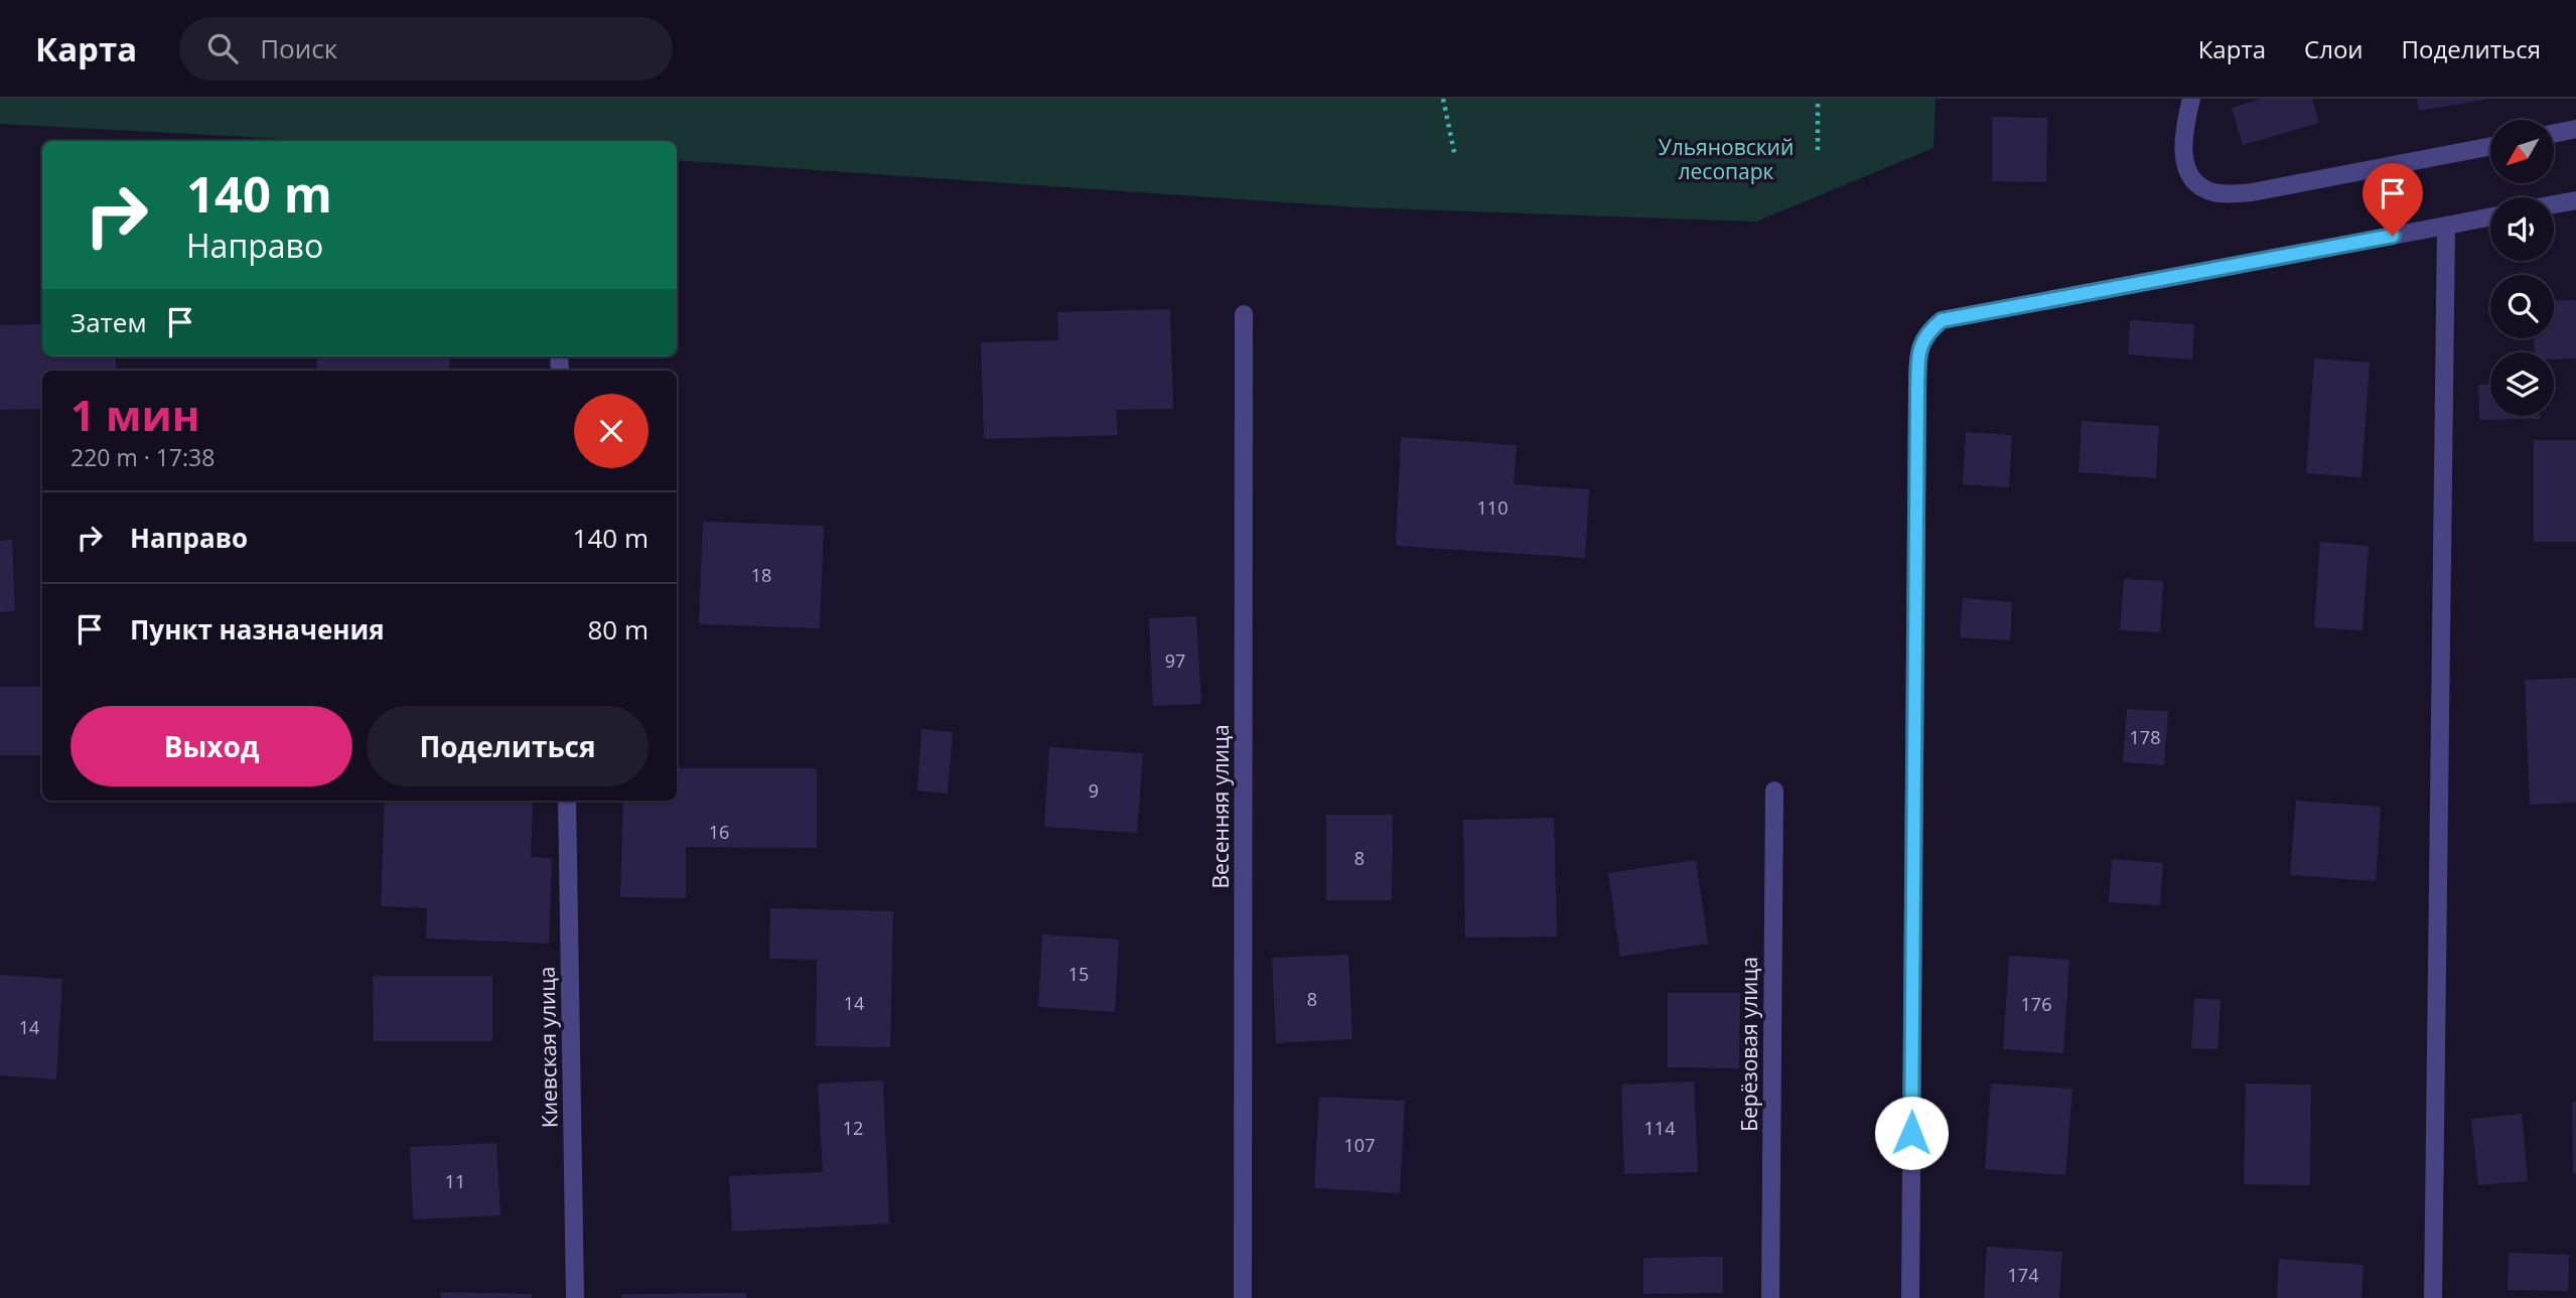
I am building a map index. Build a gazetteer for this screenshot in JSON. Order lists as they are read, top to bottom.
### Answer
{
  "streets": {
    "street": ["Весенняя улица", "Берёзовая улица", "Киевская улица"]
  },
  "parks": ["Ульяновский лесопарк"],
  "house_numbers": [
    "110",
    "18",
    "97",
    "178",
    "9",
    "16",
    "8",
    "15",
    "8",
    "14",
    "176",
    "14",
    "12",
    "114",
    "107",
    "11",
    "174"
  ],
  "north": "bottom left",
  "page": {
    "header": "Карта",
    "search": "Поиск",
    "nav": ["Карта", "Слои", "Поделиться"],
    "turn": ["140 m", "Направо"],
    "then": "Затем",
    "heading": ["1 мин", "220 m · 17:38"],
    "list": [
      {
        "name": "Направо",
        "value": "140 m"
      },
      {
        "name": "Пункт назначения",
        "value": "80 m"
      }
    ],
    "buttons": ["Выход", "Поделиться"]
  }
}
